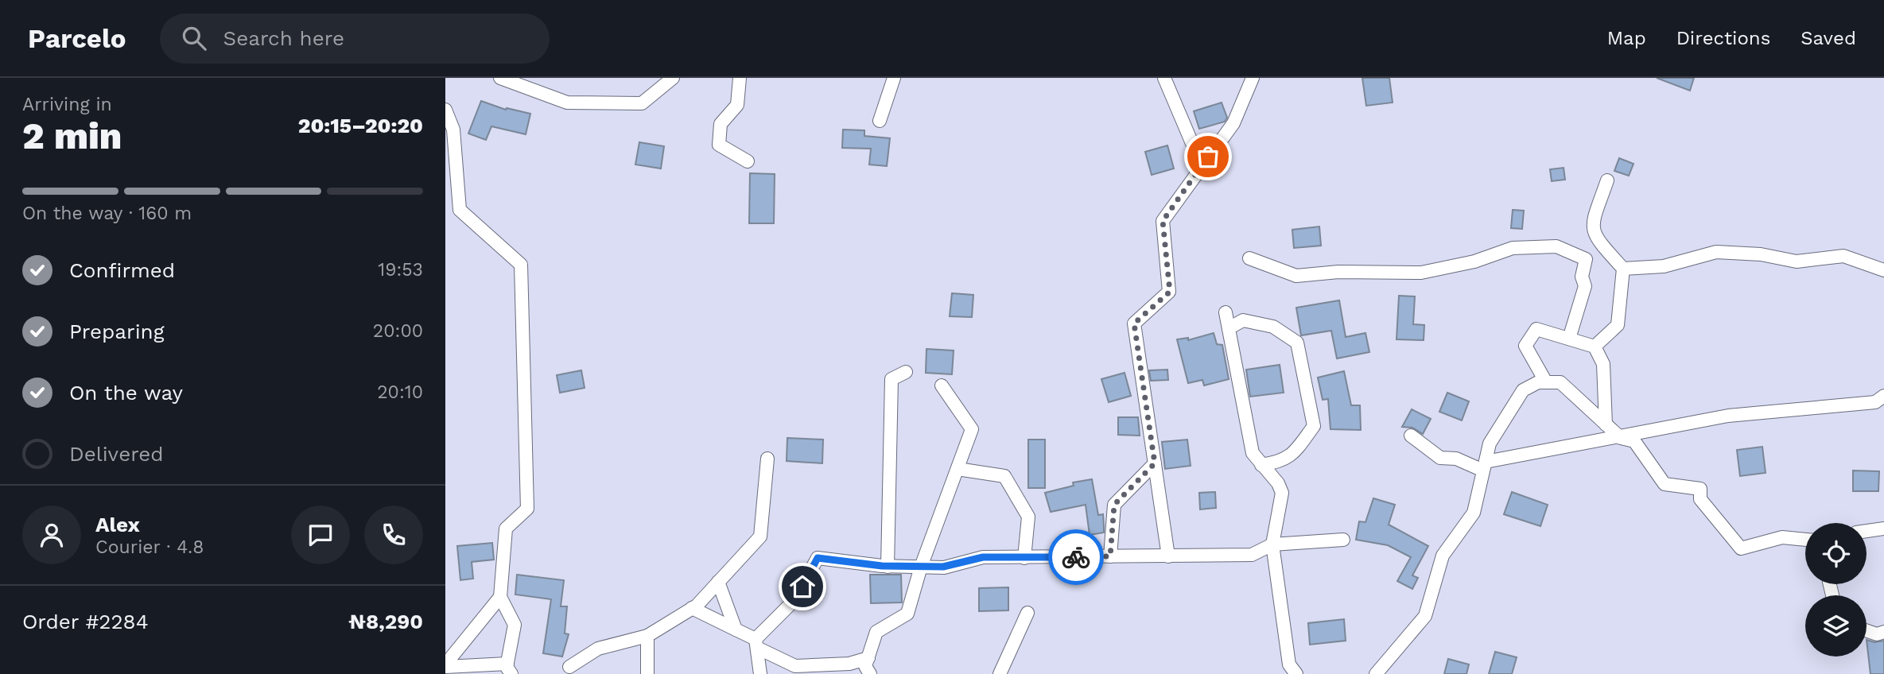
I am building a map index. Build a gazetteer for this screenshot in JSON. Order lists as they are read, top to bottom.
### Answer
{
  "page": {
    "header": "Parcelo",
    "search": "Search here",
    "nav": ["Map", "Directions", "Saved"],
    "heading": ["2 min", "Arriving in", "20:15–20:20"],
    "panel": [
      "Alex",
      "Courier · 4.8",
      "Order #2284",
      "₦8,290"
    ],
    "bar": "On the way · 160 m",
    "list": [
      ["Confirmed", "19:53"],
      ["Preparing", "20:00"],
      ["On the way", "20:10"],
      "Delivered"
    ]
  }
}
